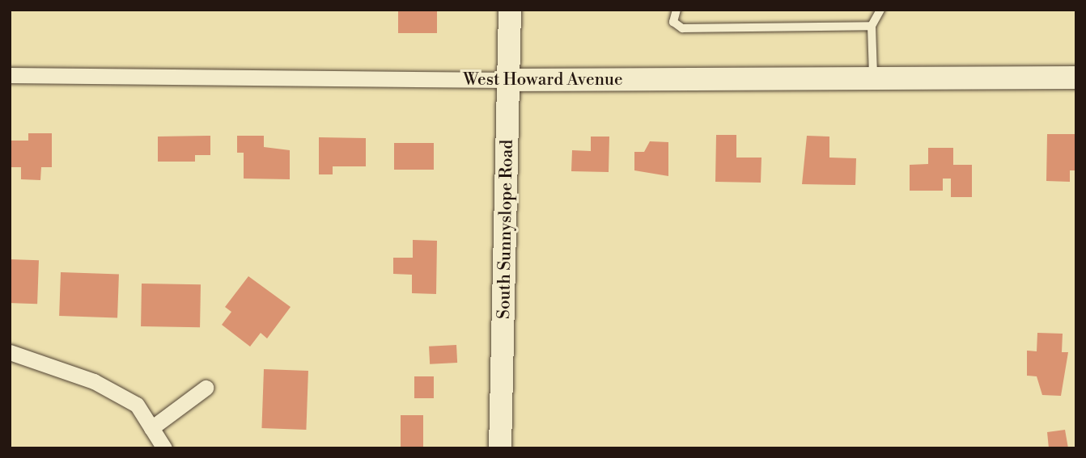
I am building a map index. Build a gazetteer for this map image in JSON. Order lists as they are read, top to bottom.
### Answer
{
  "streets": {
    "street": ["West Howard Avenue", "South Sunnyslope Road"]
  },
  "crossings": [
    ["West Howard Avenue", "South Sunnyslope Road"]
  ]
}
